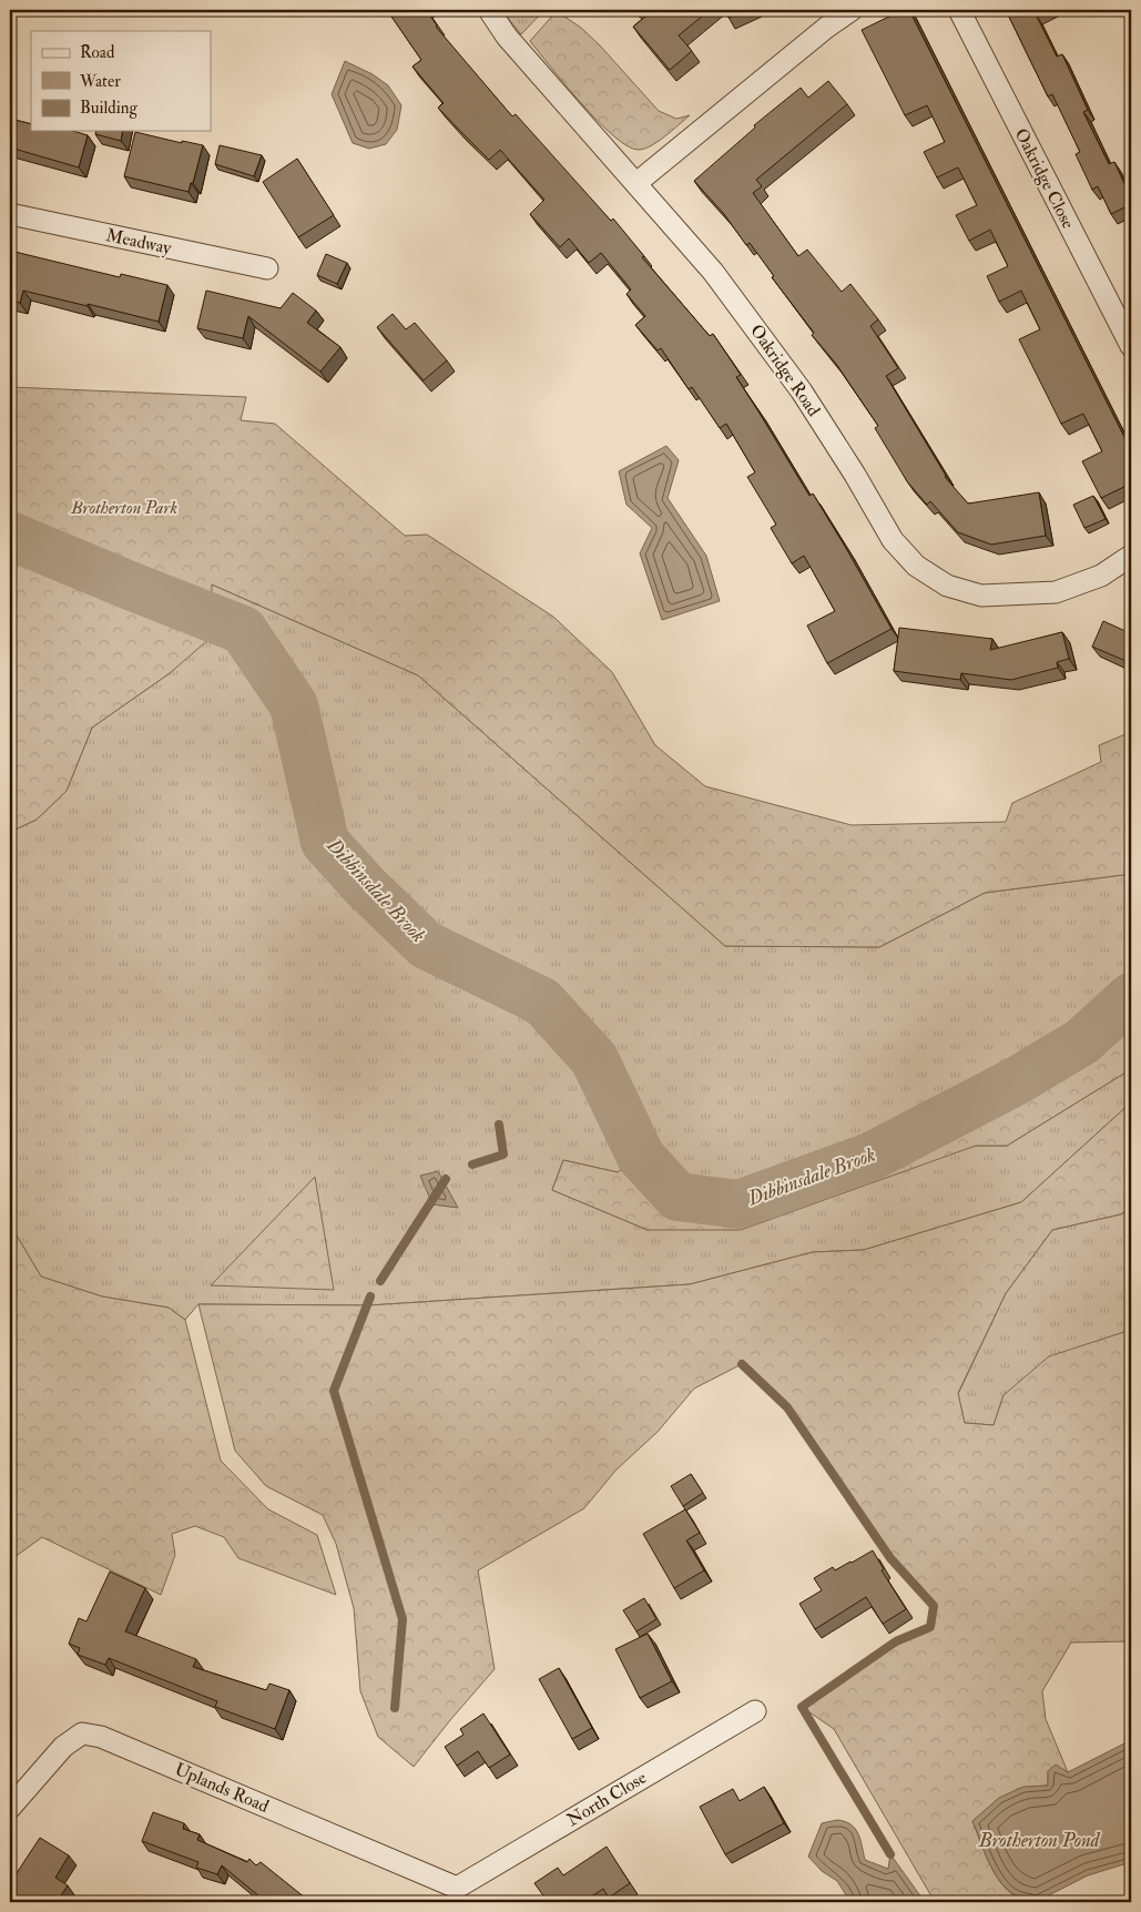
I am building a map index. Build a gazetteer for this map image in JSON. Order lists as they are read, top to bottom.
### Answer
{
  "streets": {
    "street": [
      "Oakridge Close",
      "Meadway",
      "Oakridge Road",
      "Uplands Road",
      "North Close"
    ]
  },
  "crossings": [
    ["Uplands Road", "North Close"]
  ],
  "water": ["Dibbinsdale Brook", "Brotherton Pond"],
  "parks": ["Brotherton Park"],
  "legend": ["Road", "Water", "Building"]
}
